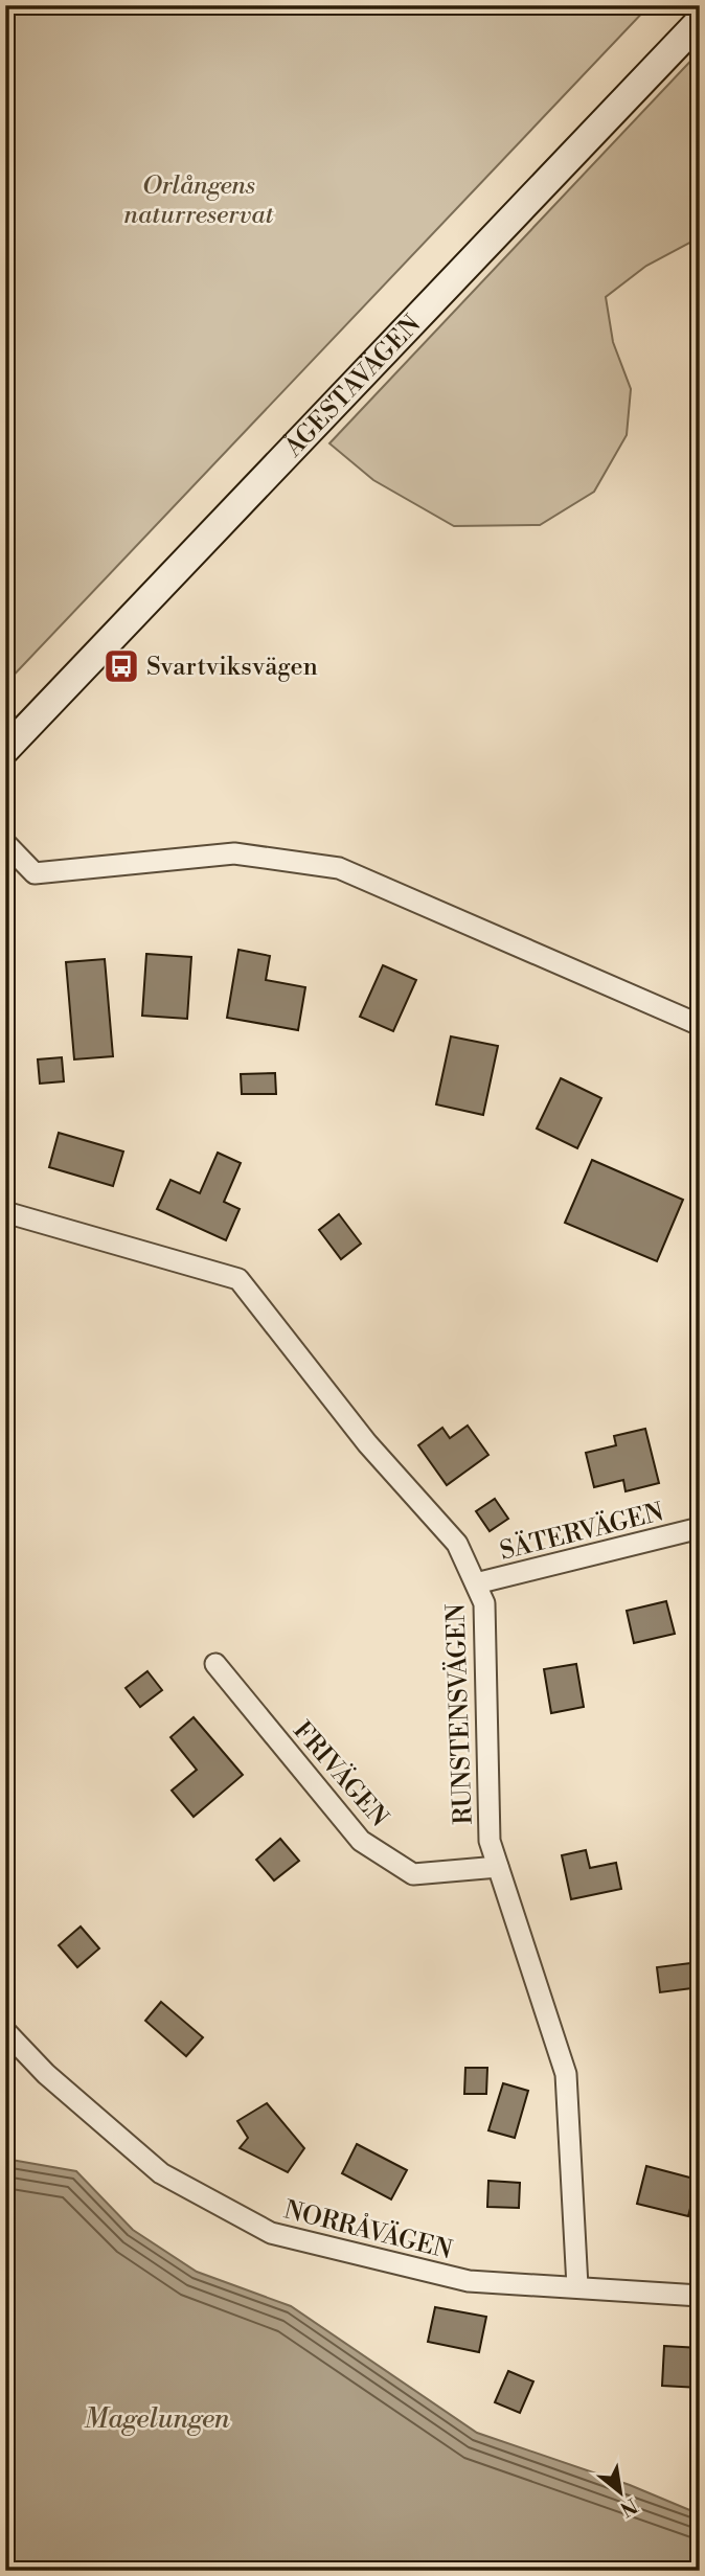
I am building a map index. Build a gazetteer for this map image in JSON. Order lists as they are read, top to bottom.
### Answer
{
  "streets": {
    "main road": ["ÅGESTAVÄGEN"],
    "street": [
      "SÄTERVÄGEN",
      "RUNSTENSVÄGEN",
      "FRIVÄGEN",
      "NORRÅVÄGEN"
    ]
  },
  "crossings": [
    ["SÄTERVÄGEN", "RUNSTENSVÄGEN"],
    ["RUNSTENSVÄGEN", "FRIVÄGEN"],
    ["RUNSTENSVÄGEN", "NORRÅVÄGEN"]
  ],
  "water": ["Magelungen"],
  "parks": ["Orlångens naturreservat"],
  "places": {
    "bus stop": ["Svartviksvägen"]
  },
  "north": "bottom right"
}
